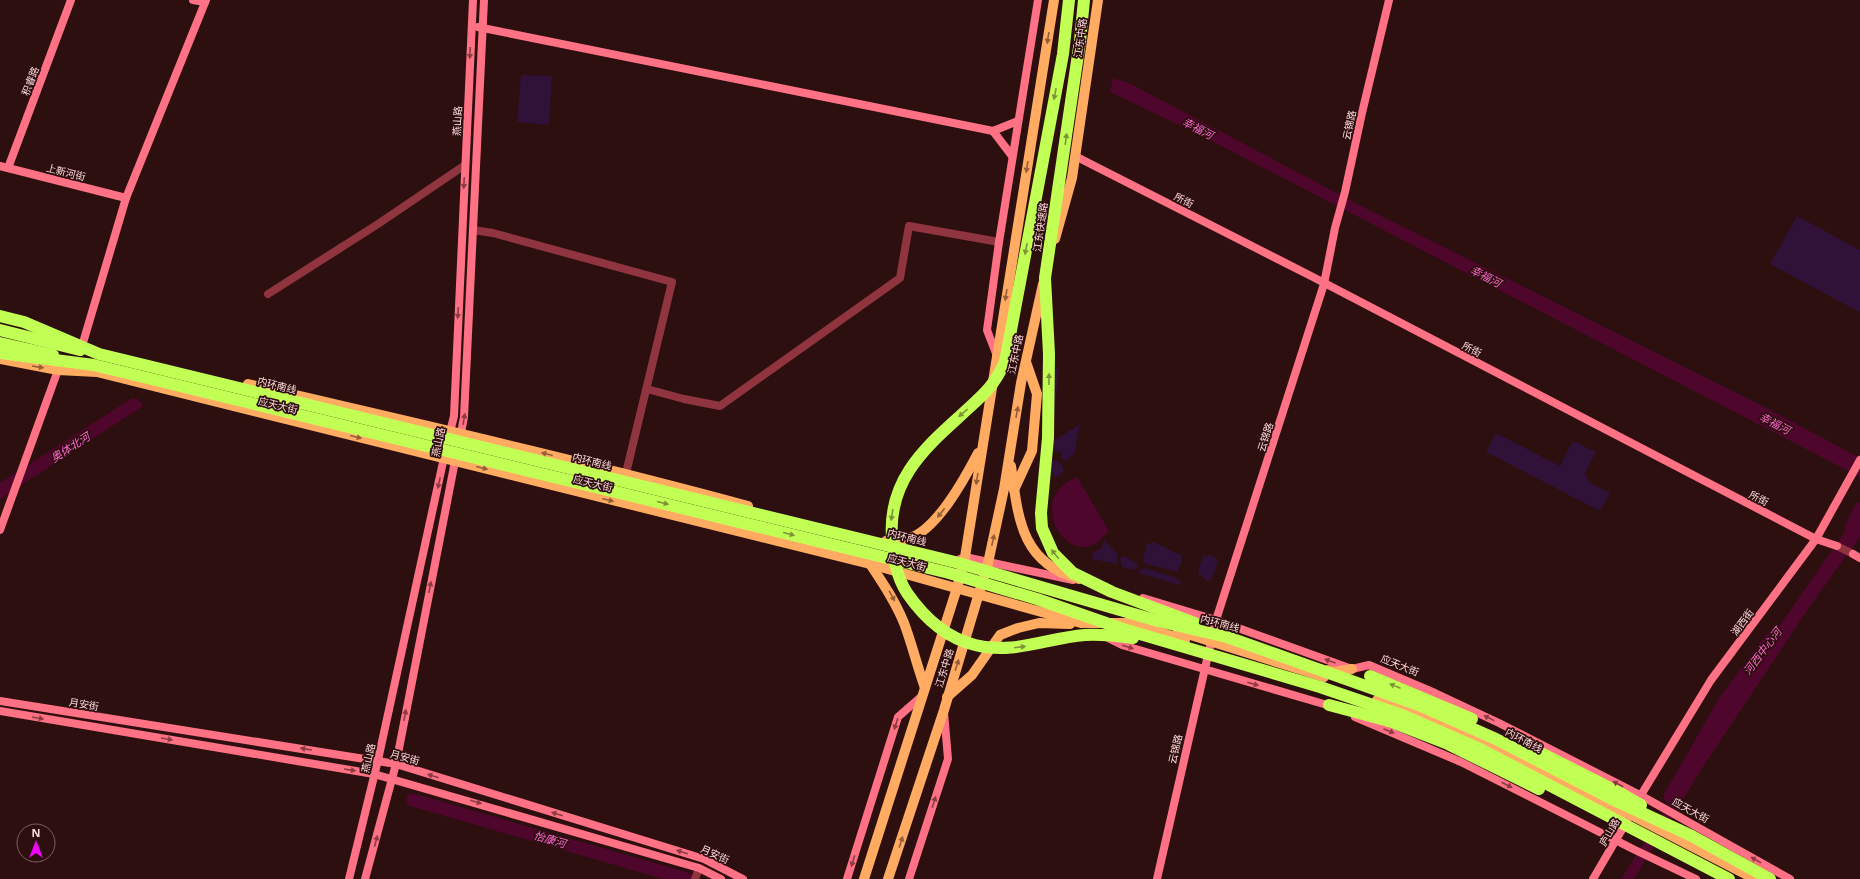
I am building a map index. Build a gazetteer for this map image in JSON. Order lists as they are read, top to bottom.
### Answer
{
  "streets": {
    "highway": ["江东快速路", "内环南线"],
    "main road": ["江东中路", "应天大街"],
    "street": [
      "积睿路",
      "燕山路",
      "云锦路",
      "上新河街",
      "所街",
      "湖西街",
      "月安街",
      "庐山路"
    ]
  },
  "crossings": [
    ["江东中路", "所街"],
    ["江东中路", "江东快速路"],
    ["江东中路", "应天大街"],
    ["积睿路", "上新河街"],
    ["燕山路", "应天大街"],
    ["燕山路", "月安街"],
    ["云锦路", "所街"],
    ["云锦路", "应天大街"],
    ["所街", "湖西街"],
    ["江东快速路", "内环南线"],
    ["内环南线", "应天大街"],
    ["应天大街", "湖西街"],
    ["应天大街", "庐山路"],
    ["湖西街", "庐山路"]
  ],
  "water": [
    "幸福河",
    "奥体北河",
    "河西中心河",
    "怡康河"
  ],
  "north": "top"
}
